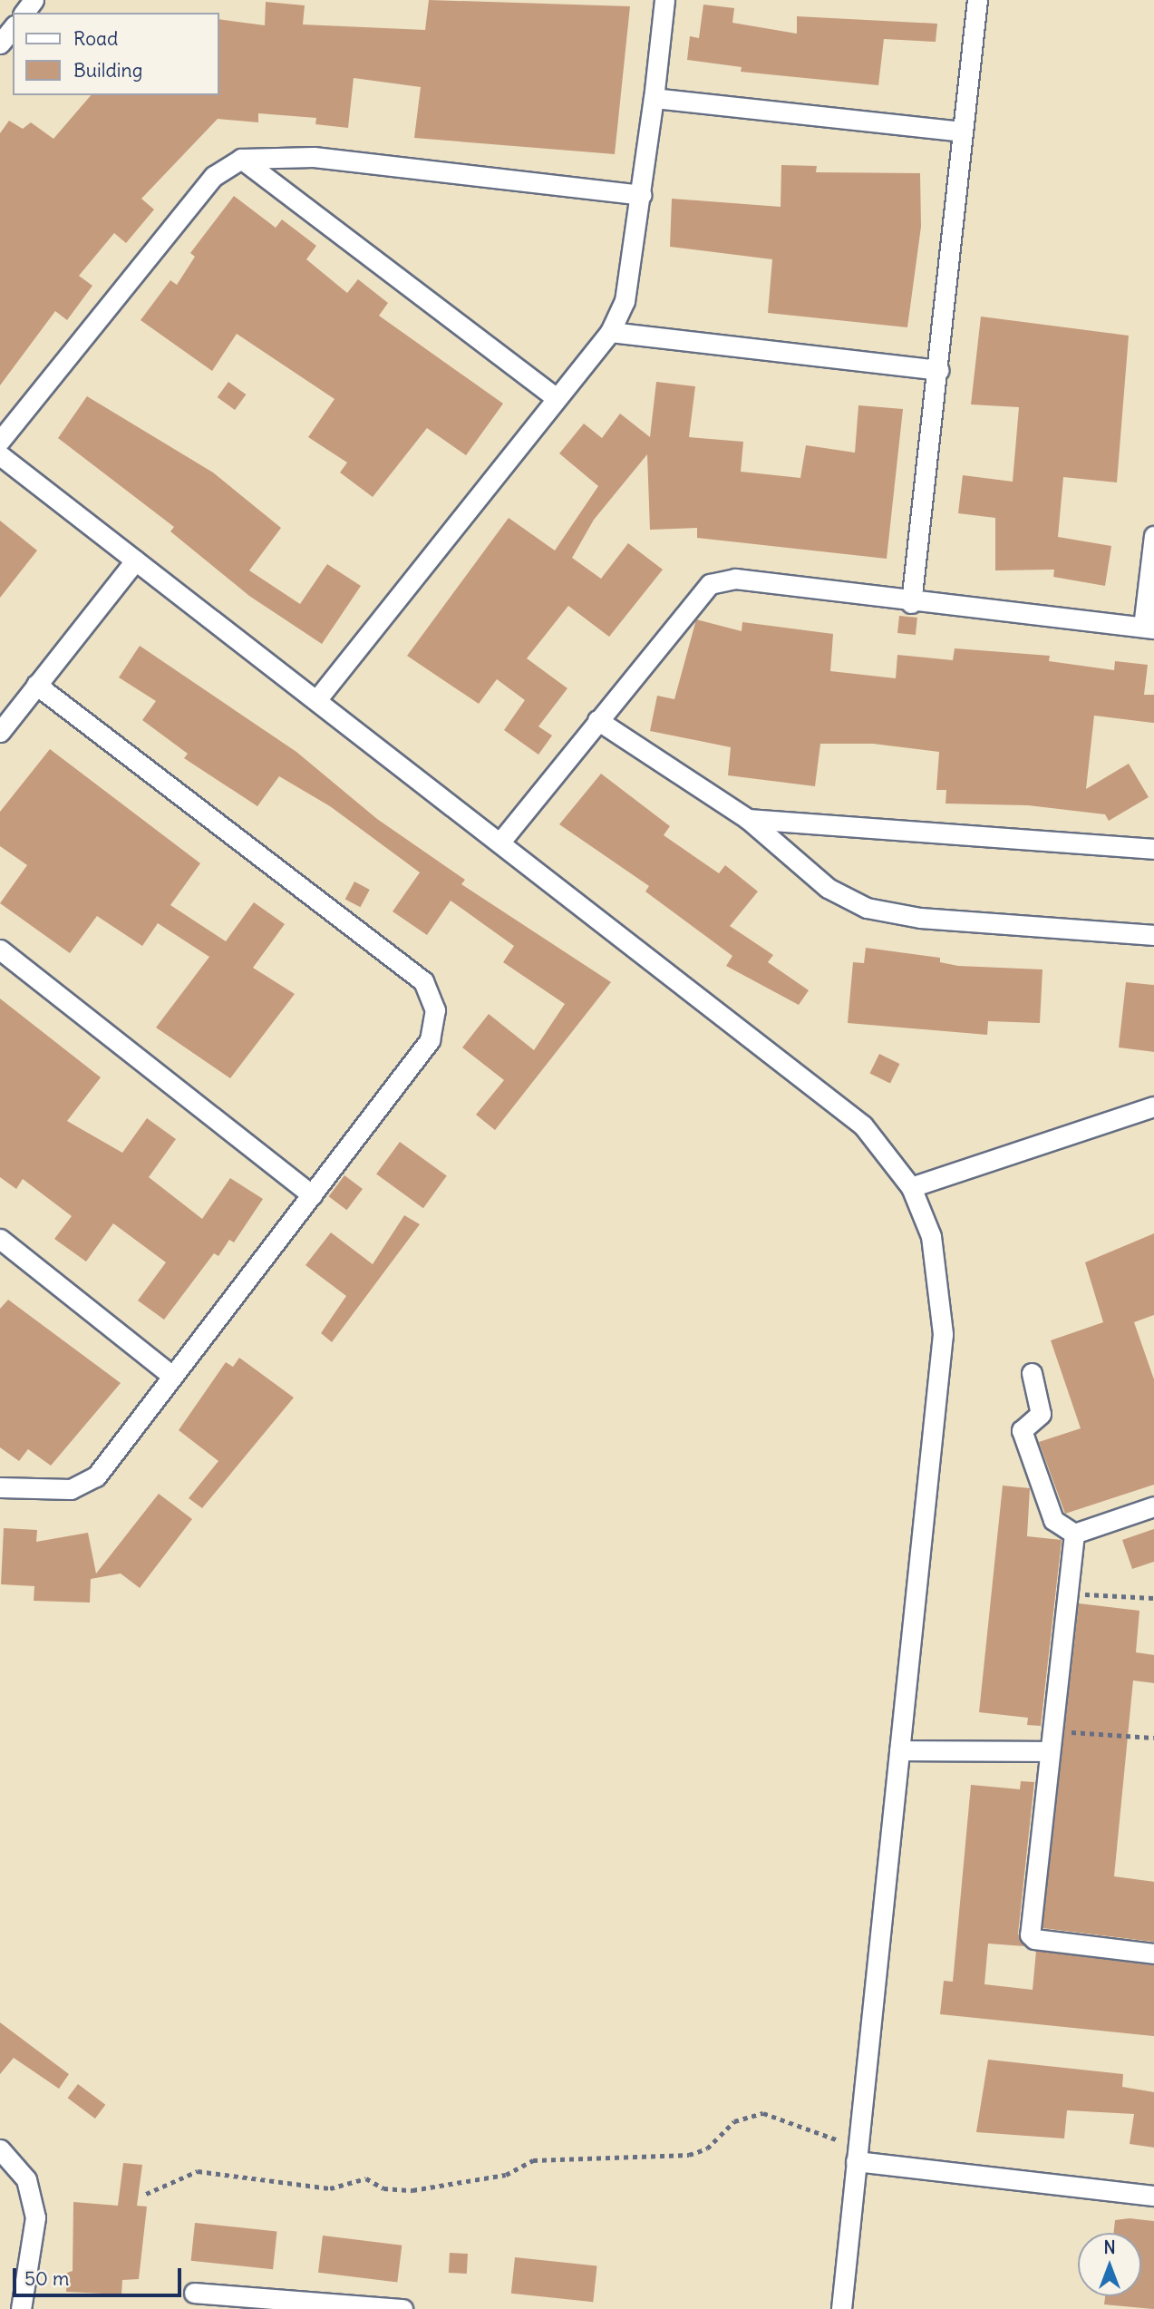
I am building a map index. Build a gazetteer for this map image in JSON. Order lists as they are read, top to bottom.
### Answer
{
  "legend": ["Road", "Building"],
  "scale_bar": "50 m",
  "north": "top"
}
